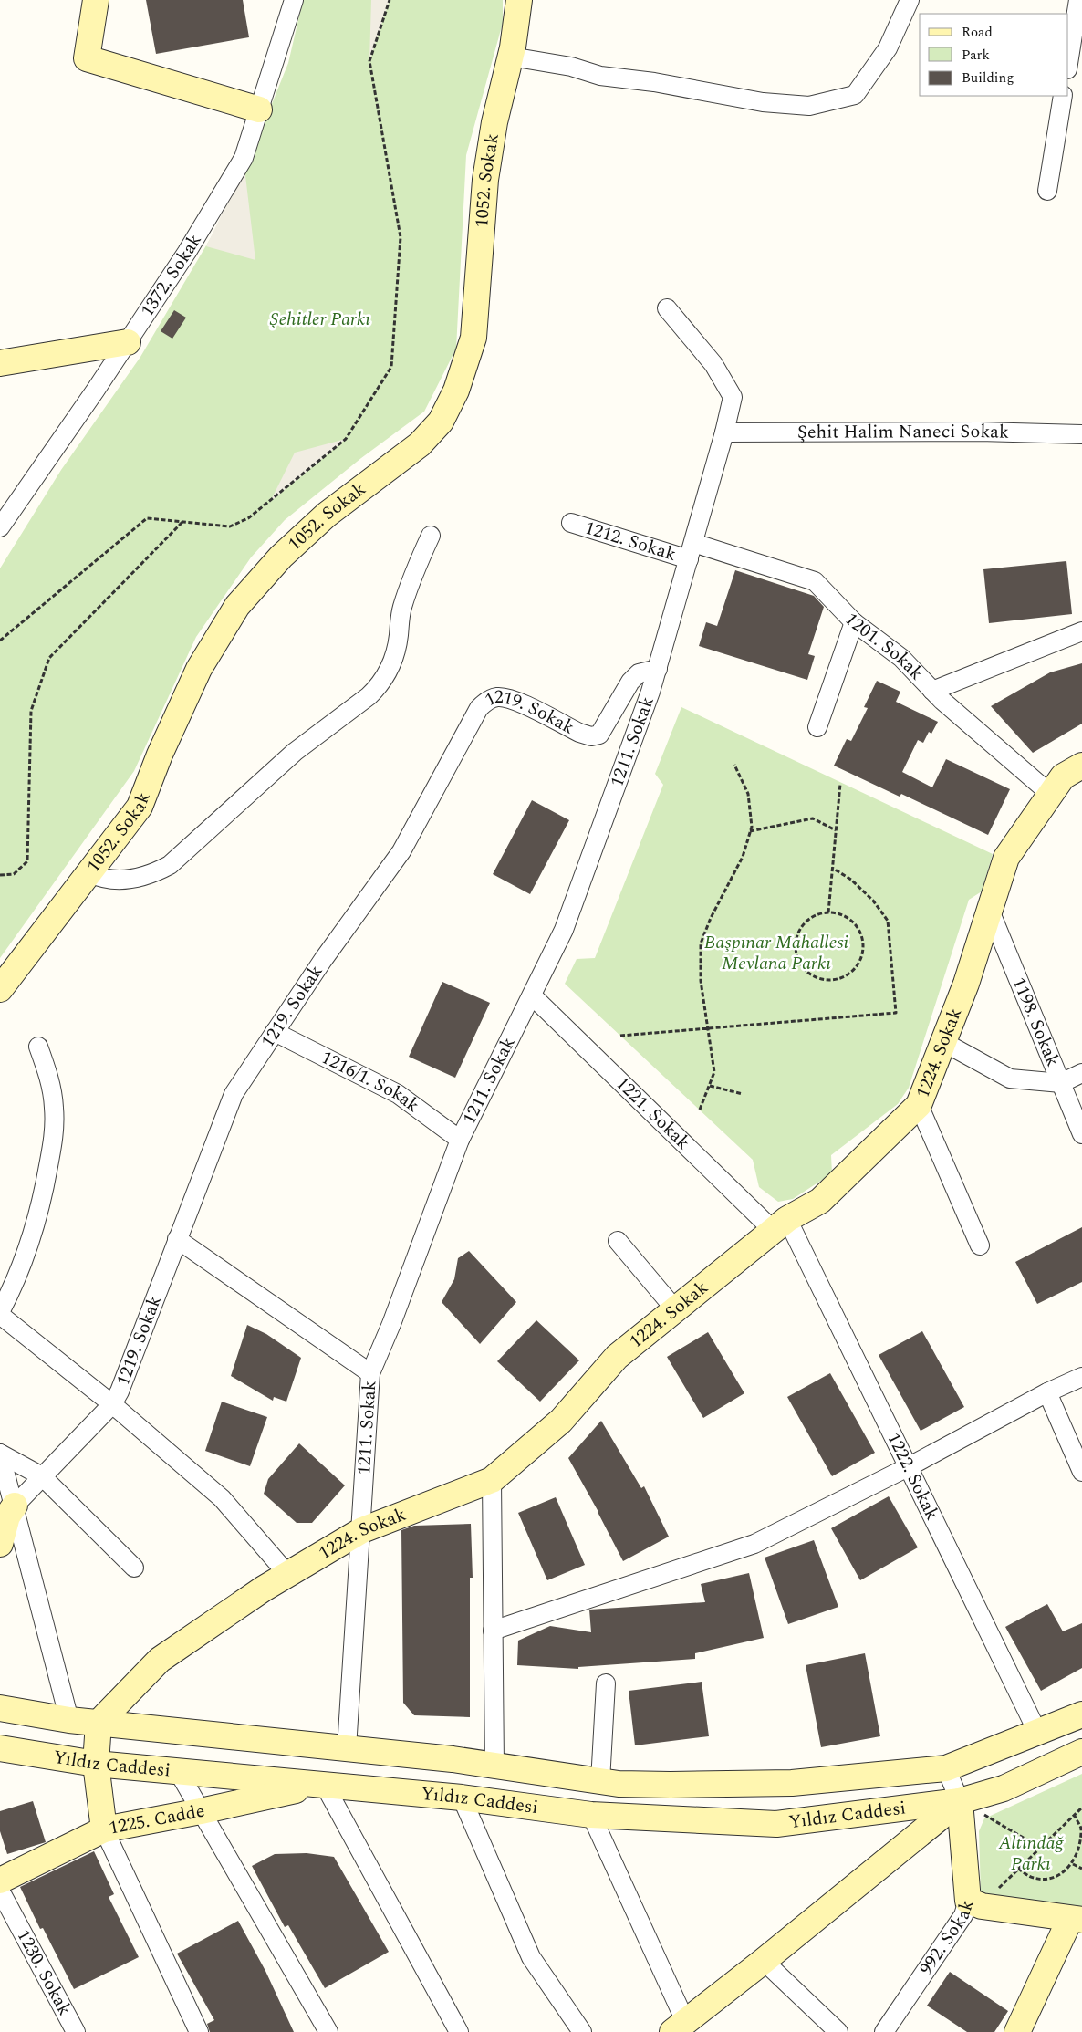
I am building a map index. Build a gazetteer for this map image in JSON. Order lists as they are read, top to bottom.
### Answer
{
  "streets": {
    "street": [
      "1052. Sokak",
      "1372. Sokak",
      "Şehit Halim Naneci Sokak",
      "1212. Sokak",
      "1201. Sokak",
      "1219. Sokak",
      "1211. Sokak",
      "1198. Sokak",
      "1224. Sokak",
      "1216/1. Sokak",
      "1221. Sokak",
      "1222. Sokak",
      "Yıldız Caddesi",
      "1225. Cadde",
      "992. Sokak",
      "1230. Sokak"
    ]
  },
  "crossings": [
    ["Şehit Halim Naneci Sokak", "1211. Sokak"],
    ["1212. Sokak", "1201. Sokak"],
    ["1212. Sokak", "1211. Sokak"],
    ["1201. Sokak", "1211. Sokak"],
    ["1201. Sokak", "1224. Sokak"],
    ["1219. Sokak", "1211. Sokak"],
    ["1219. Sokak", "1216/1. Sokak"],
    ["1211. Sokak", "1224. Sokak"],
    ["1211. Sokak", "1216/1. Sokak"],
    ["1211. Sokak", "1221. Sokak"],
    ["1211. Sokak", "Yıldız Caddesi"],
    ["1198. Sokak", "1224. Sokak"],
    ["1224. Sokak", "1221. Sokak"],
    ["1224. Sokak", "1222. Sokak"],
    ["1224. Sokak", "Yıldız Caddesi"],
    ["1221. Sokak", "1222. Sokak"],
    ["1222. Sokak", "Yıldız Caddesi"],
    ["Yıldız Caddesi", "1225. Cadde"],
    ["Yıldız Caddesi", "992. Sokak"]
  ],
  "parks": ["Şehitler Parkı", "Başpınar Mahallesi Mevlana Parkı", "Altındağ Parkı"],
  "legend": ["Road", "Park", "Building"]
}
